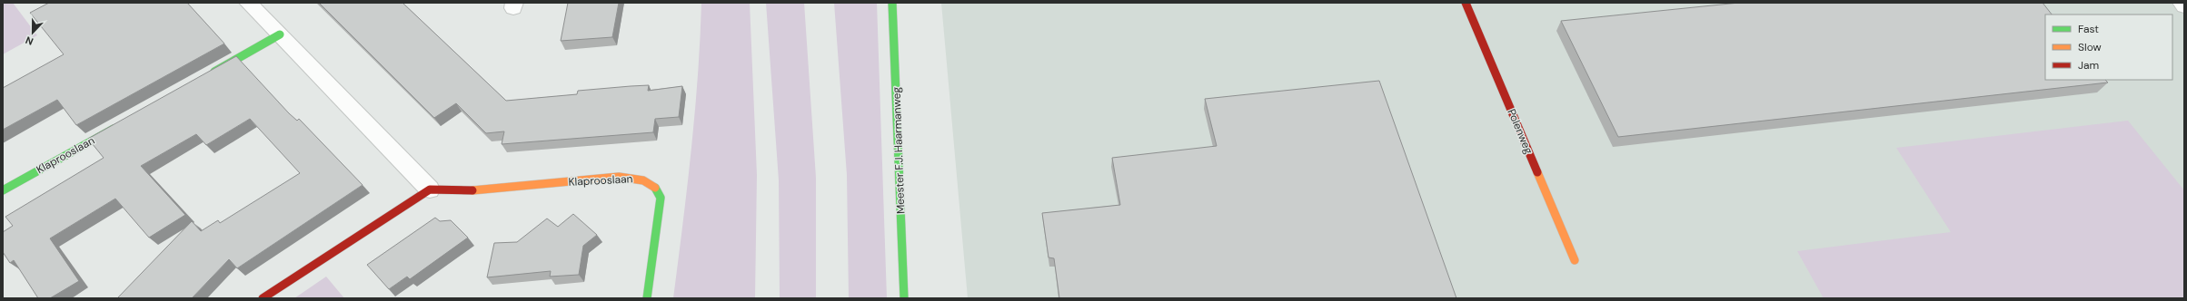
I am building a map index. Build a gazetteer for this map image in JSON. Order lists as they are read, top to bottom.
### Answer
{
  "streets": {
    "street": ["Polenweg", "Meester F.J. Haarmanweg", "Klaprooslaan"]
  },
  "legend": ["Fast", "Slow", "Jam"],
  "north": "bottom"
}
